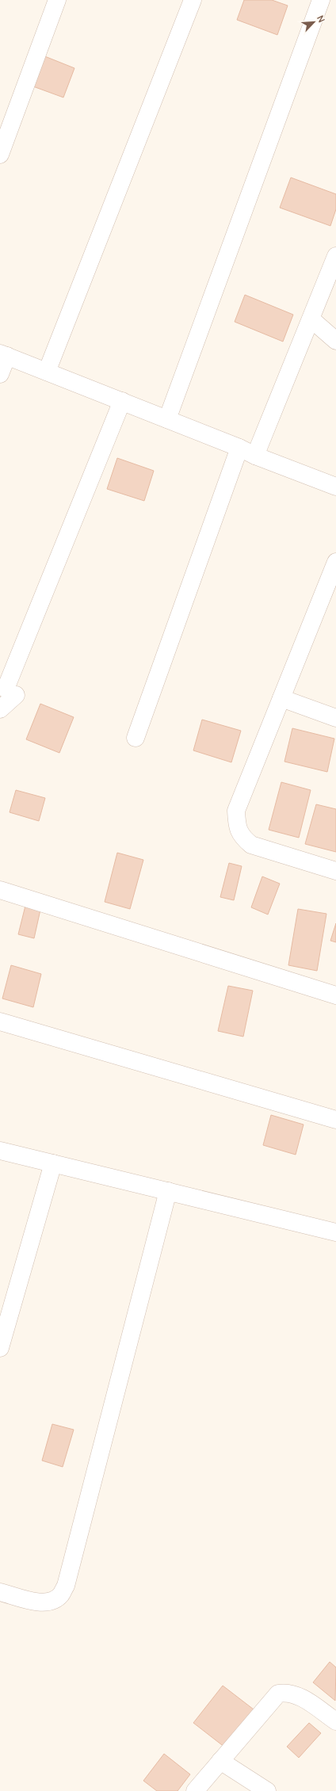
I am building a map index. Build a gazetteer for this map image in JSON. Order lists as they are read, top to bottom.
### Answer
{
  "north": "top right"
}
